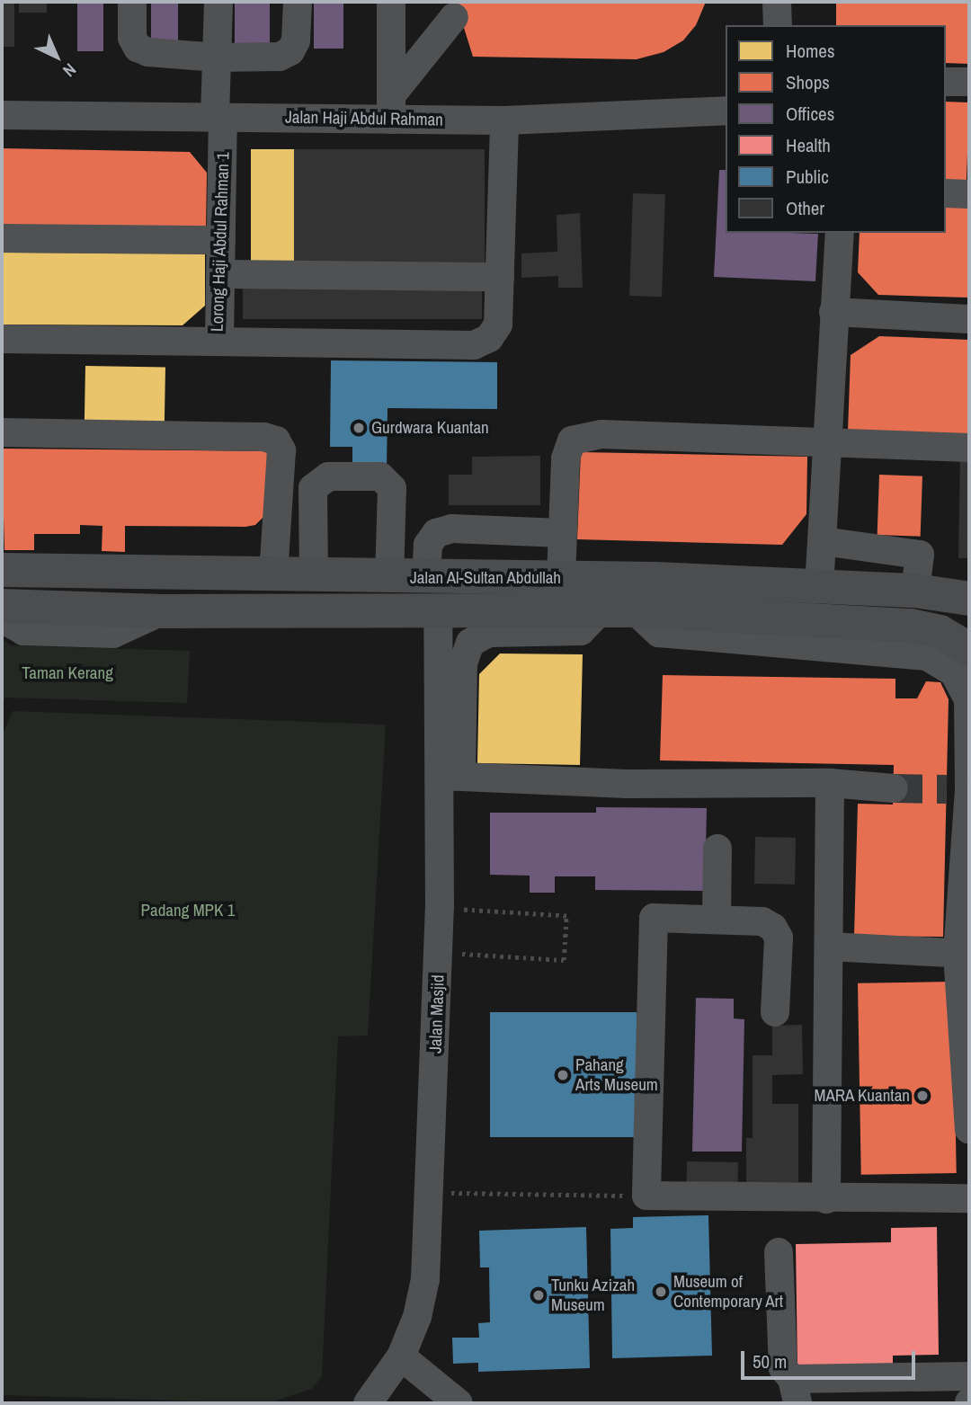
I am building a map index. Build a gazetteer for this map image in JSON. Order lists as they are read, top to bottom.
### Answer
{
  "streets": {
    "main road": ["Jalan Al-Sultan Abdullah"],
    "street": ["Jalan Haji Abdul Rahman", "Lorong Haji Abdul Rahman 1", "Jalan Masjid"]
  },
  "crossings": [
    ["Jalan Haji Abdul Rahman", "Lorong Haji Abdul Rahman 1"],
    ["Jalan Al-Sultan Abdullah", "Jalan Masjid"]
  ],
  "parks": ["Taman Kerang", "Padang MPK 1"],
  "places": [
    "Gurdwara Kuantan",
    "Pahang Arts Museum",
    "MARA Kuantan",
    "Museum of Contemporary Art",
    "Tunku Azizah Museum"
  ],
  "legend": [
    "Homes",
    "Shops",
    "Offices",
    "Health",
    "Public",
    "Other"
  ],
  "scale_bar": "50 m",
  "north": "bottom right"
}
